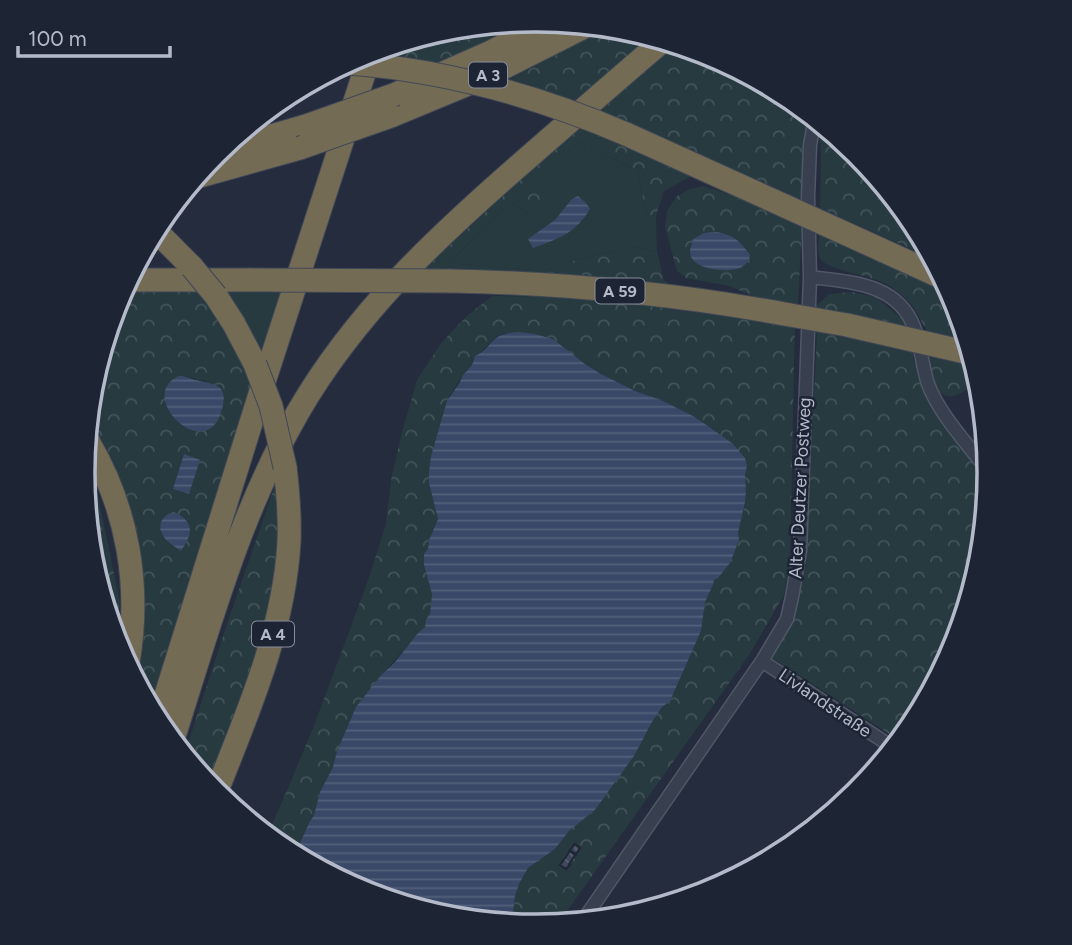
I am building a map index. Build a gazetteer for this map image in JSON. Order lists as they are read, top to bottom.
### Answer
{
  "streets": {
    "highway": ["A 3", "A 59", "A 4"],
    "street": ["Alter Deutzer Postweg", "Livlandstraße"]
  },
  "crossings": [
    ["Alter Deutzer Postweg", "Livlandstraße"]
  ],
  "scale_bar": "100 m"
}
